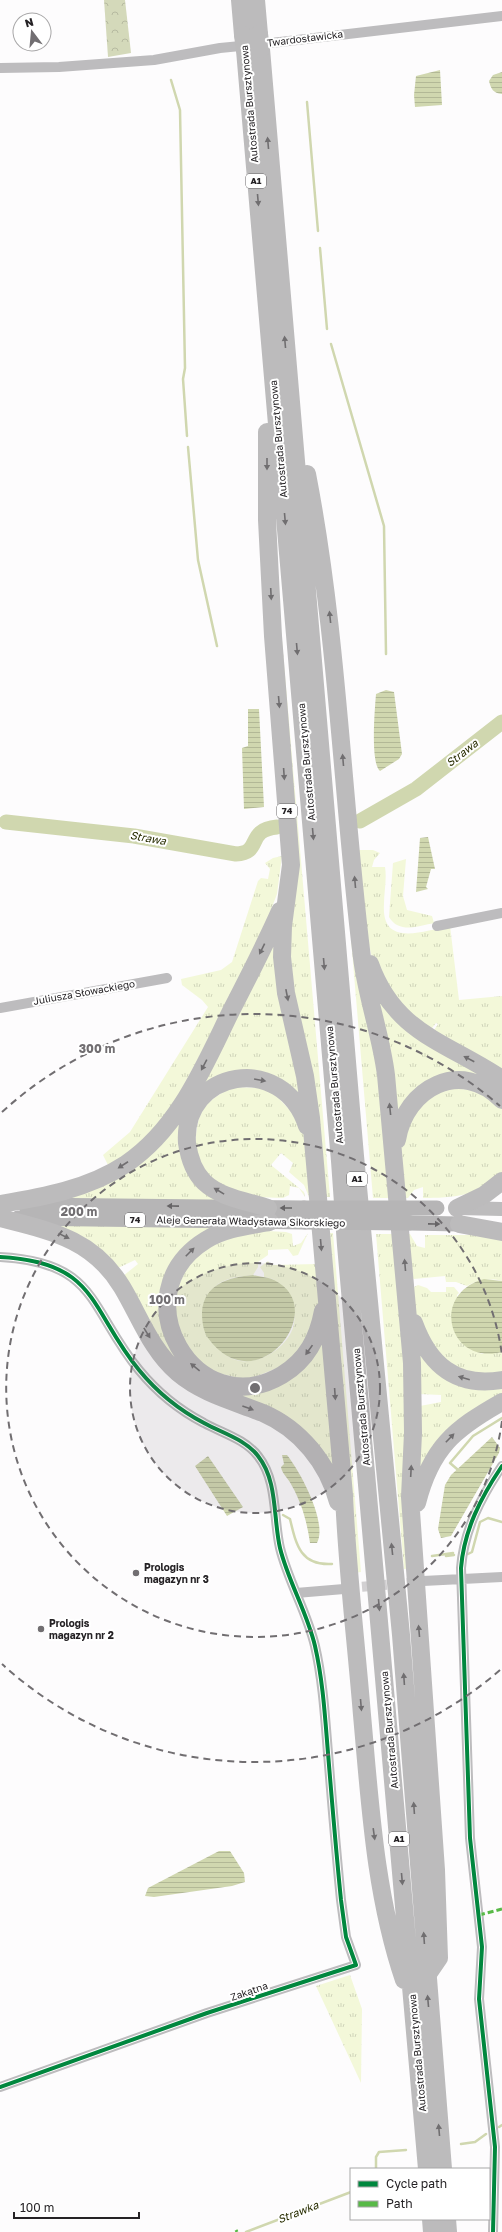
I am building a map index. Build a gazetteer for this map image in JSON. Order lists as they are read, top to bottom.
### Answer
{
  "streets": {
    "highway": ["Autostrada Bursztynowa", "A1", "74"],
    "main road": ["Aleje Generała Władysława Sikorskiego"],
    "street": ["Twardosławicka", "Juliusza Słowackiego", "Zakątna"]
  },
  "crossings": [
    ["Autostrada Bursztynowa", "74"]
  ],
  "water": ["Strawa", "Strawka"],
  "places": ["Prologis magazyn nr 3", "Prologis magazyn nr 2"],
  "legend": ["Cycle path", "Path"],
  "scale_bar": "100 m",
  "north": "top",
  "rings": ["300 m", "200 m", "100 m"]
}
